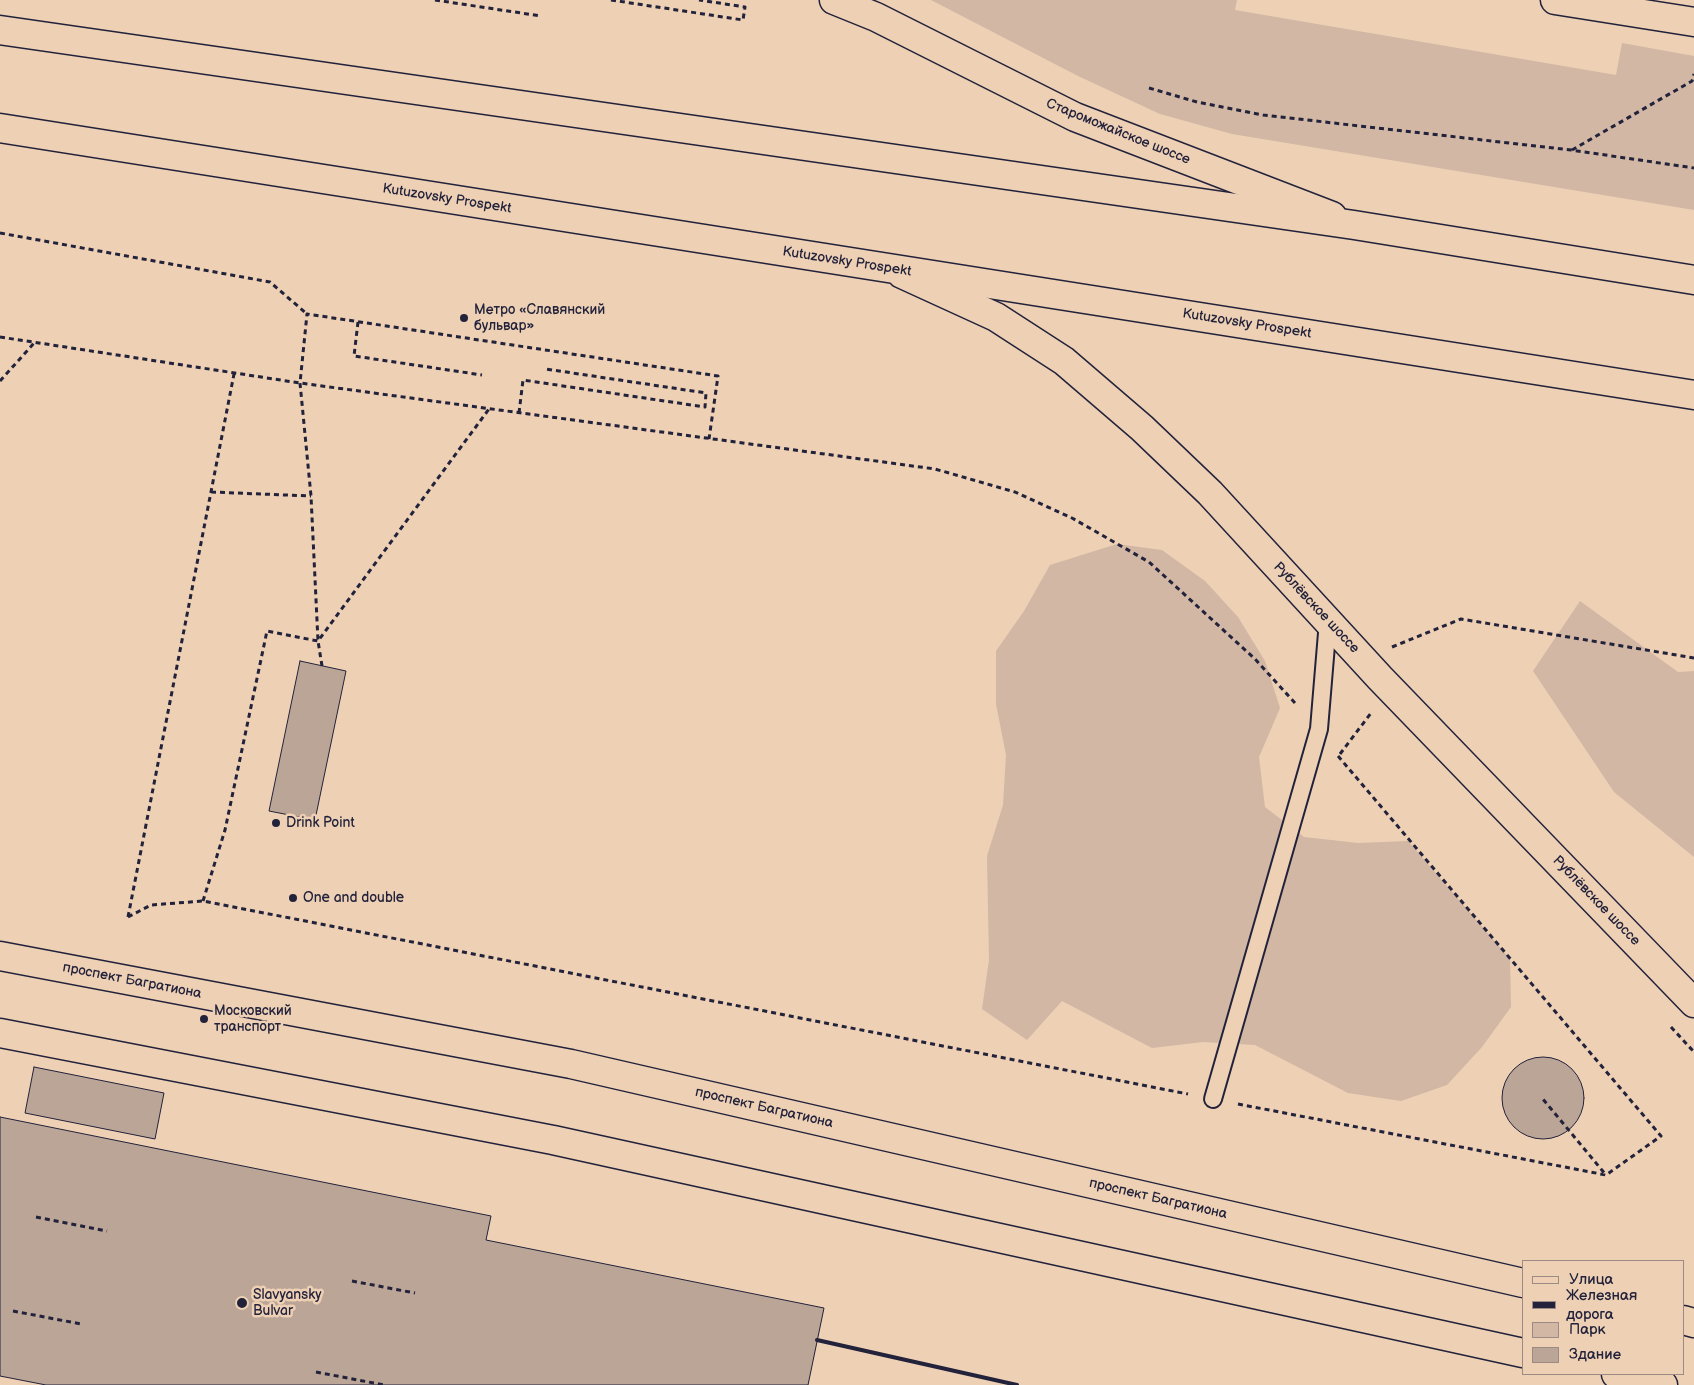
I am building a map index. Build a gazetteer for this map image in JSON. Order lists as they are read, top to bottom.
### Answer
{
  "streets": {
    "main road": [
      "Староможайское шоссе",
      "Kutuzovsky Prospekt",
      "Рублёвское шоссе",
      "проспект Багратиона"
    ]
  },
  "crossings": [
    ["Kutuzovsky Prospekt", "Рублёвское шоссе"]
  ],
  "places": [
    "Метро «Славянский бульвар»",
    "Drink Point",
    "One and double",
    "Московский транспорт",
    "Slavyansky Bulvar"
  ],
  "legend": [
    "Улица",
    "Железная дорога",
    "Парк",
    "Здание"
  ]
}
